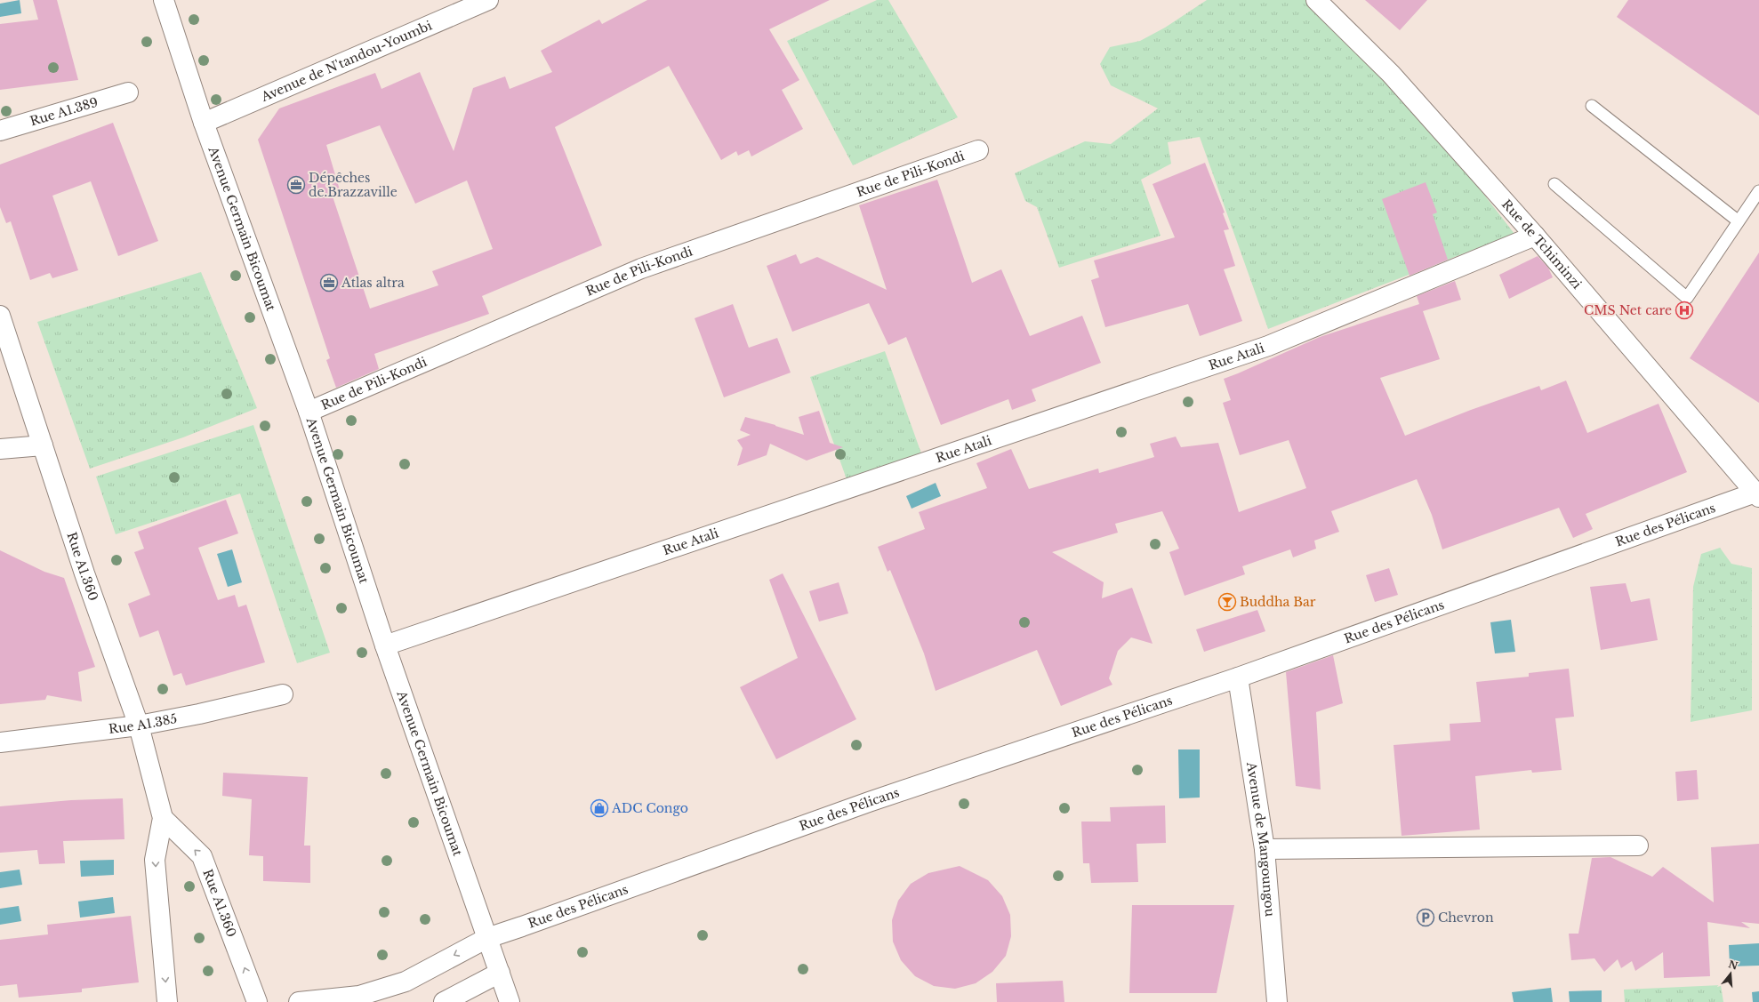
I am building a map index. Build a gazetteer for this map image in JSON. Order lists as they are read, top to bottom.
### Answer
{
  "streets": {
    "street": [
      "Avenue de N'tandou-Youmbi",
      "Rue A1.389",
      "Rue de Pili-Kondi",
      "Avenue Germain Bicoumat",
      "Rue de Tchiminzi",
      "Rue Atali",
      "Rue des Pélicans",
      "Rue A1.360",
      "Rue A1.385",
      "Avenue de Mangoungou"
    ]
  },
  "crossings": [
    ["Avenue de N'tandou-Youmbi", "Avenue Germain Bicoumat"],
    ["Rue de Pili-Kondi", "Avenue Germain Bicoumat"],
    ["Avenue Germain Bicoumat", "Rue Atali"],
    ["Avenue Germain Bicoumat", "Rue des Pélicans"],
    ["Rue de Tchiminzi", "Rue Atali"],
    ["Rue de Tchiminzi", "Rue des Pélicans"],
    ["Rue des Pélicans", "Avenue de Mangoungou"],
    ["Rue A1.360", "Rue A1.385"]
  ],
  "places": {
    "office": ["Dépêches de.Brazzaville", "Atlas altra"],
    "hospital": ["CMS Net care"],
    "bar": ["Buddha Bar"],
    "shop": ["ADC Congo"],
    "parking": ["Chevron"]
  },
  "north": "top"
}
